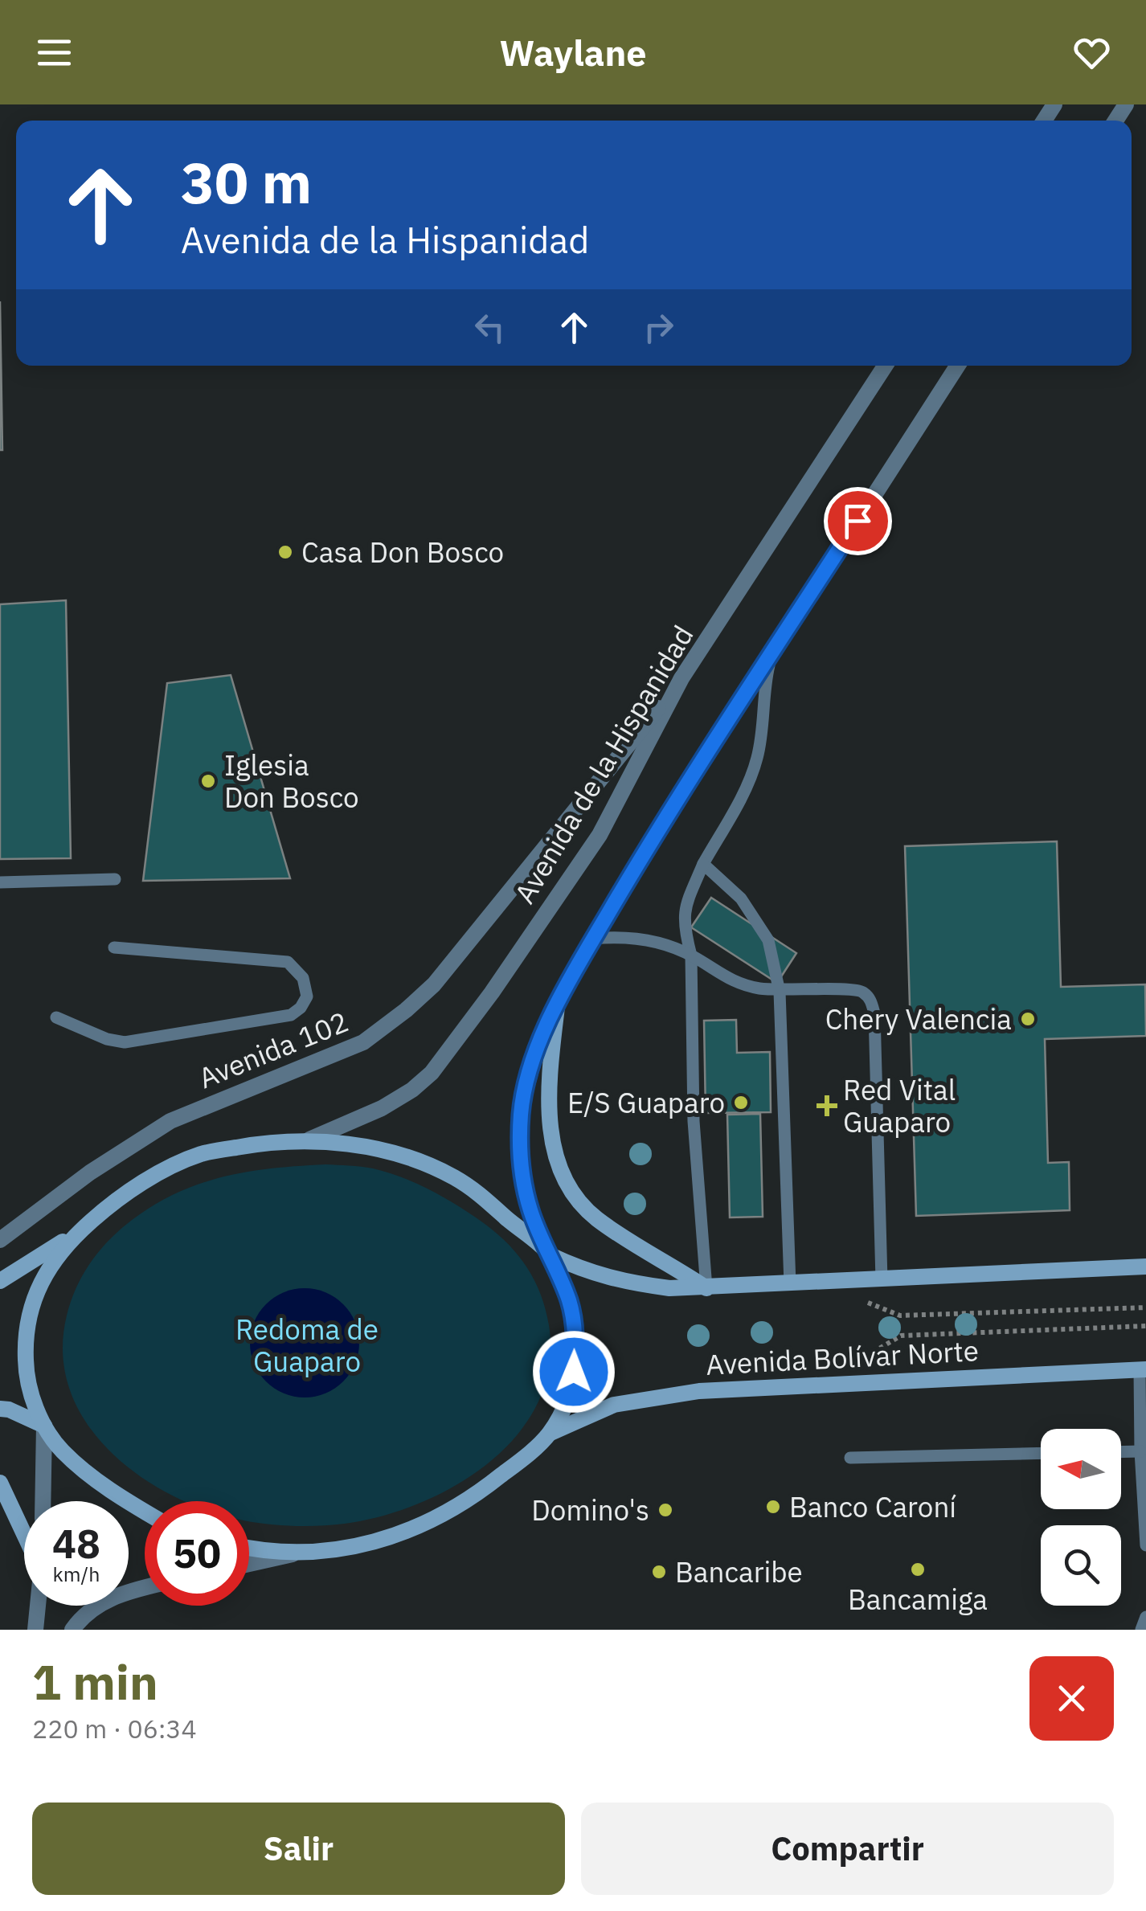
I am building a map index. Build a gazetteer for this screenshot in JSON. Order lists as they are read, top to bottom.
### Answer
{
  "streets": {
    "main road": ["Avenida Bolívar Norte"],
    "street": ["Avenida de la Hispanidad", "Avenida 102"]
  },
  "crossings": [
    ["Avenida de la Hispanidad", "Avenida 102"]
  ],
  "parks": ["Redoma de Guaparo"],
  "places": {
    "other": [
      "Casa Don Bosco",
      "Iglesia Don Bosco",
      "Chery Valencia",
      "E/S Guaparo",
      "Banco Caroní",
      "Domino's",
      "Bancamiga",
      "Bancaribe"
    ],
    "health": ["Red Vital Guaparo"]
  },
  "north": "left",
  "page": {
    "header": "Waylane",
    "turn": ["30 m", "Avenida de la Hispanidad"],
    "speed": "48 km/h",
    "limit": "50",
    "heading": ["1 min", "220 m · 06:34"],
    "buttons": ["Salir", "Compartir"]
  }
}
